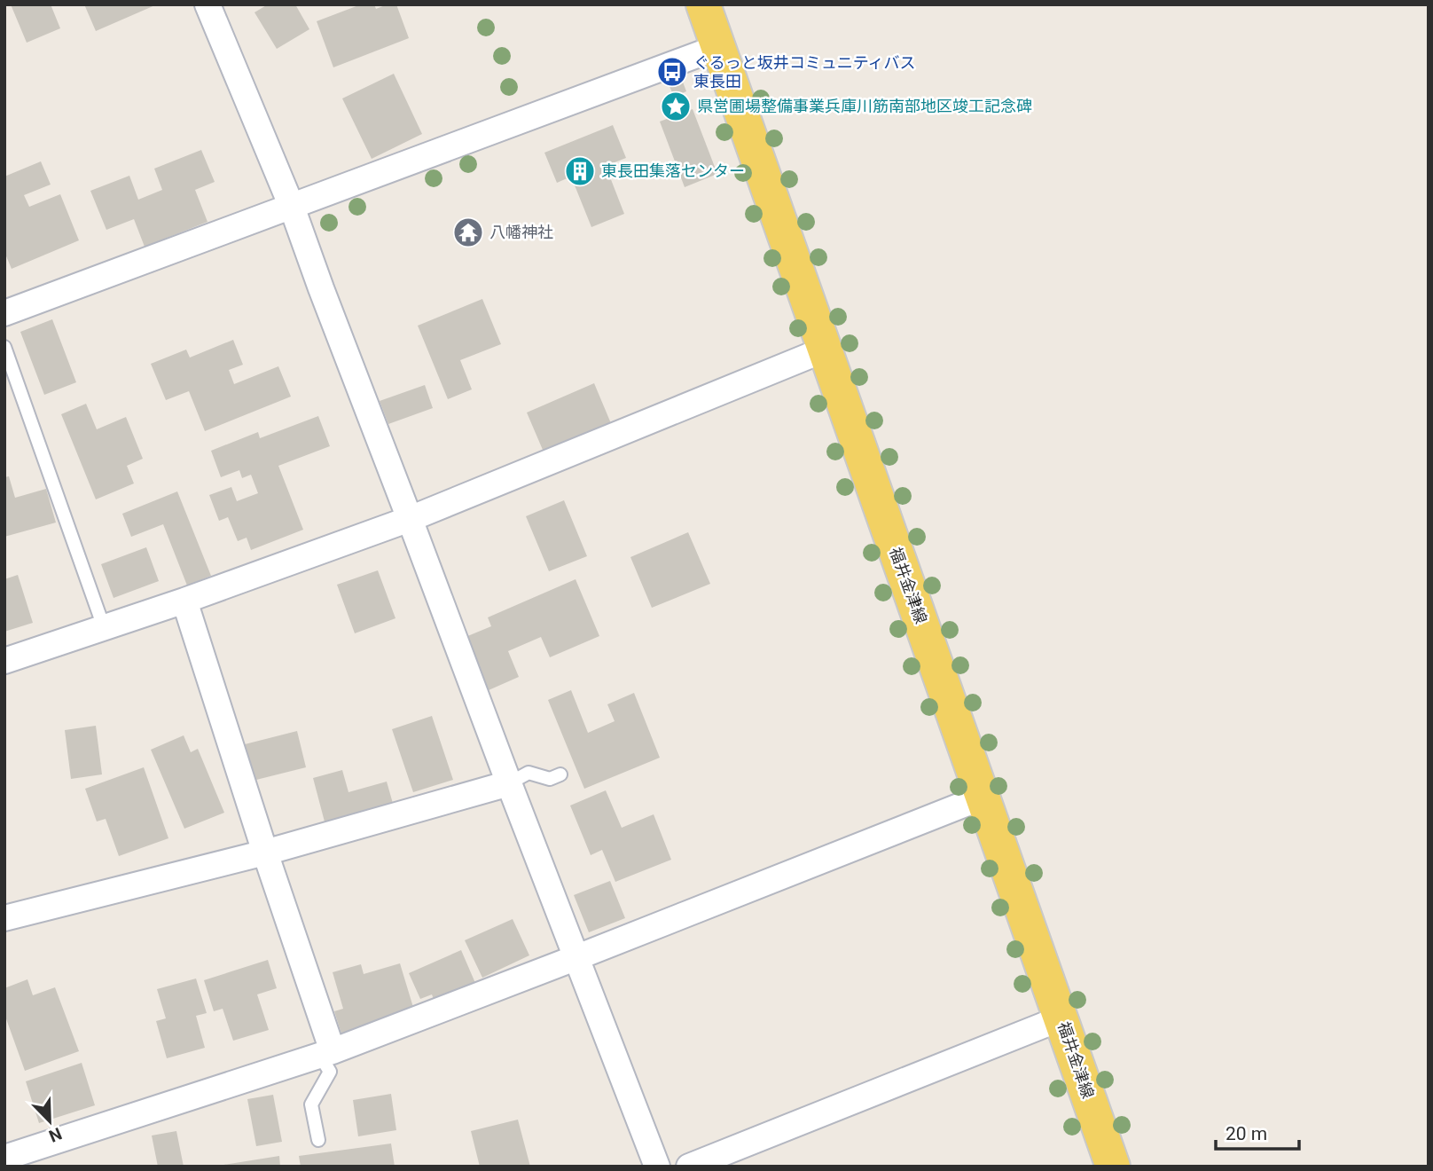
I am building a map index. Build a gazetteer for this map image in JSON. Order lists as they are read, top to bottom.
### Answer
{
  "streets": {
    "main road": ["福井金津線"]
  },
  "places": {
    "bus stop": ["ぐるっと坂井コミュニティバス 東長田"],
    "place": ["県営圃場整備事業兵庫川筋南部地区竣工記念碑"],
    "building": ["東長田集落センター"],
    "temple": ["八幡神社"]
  },
  "scale_bar": "20 m",
  "north": "bottom right"
}
